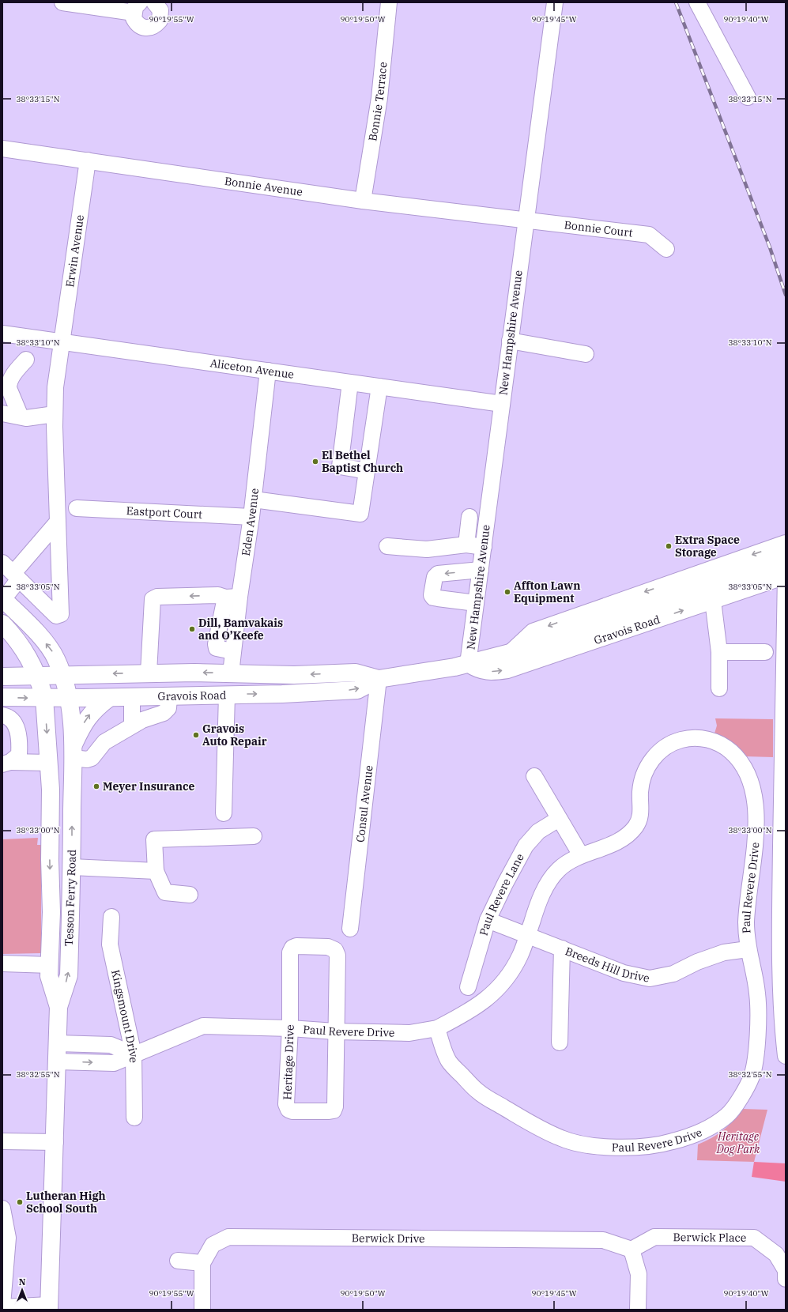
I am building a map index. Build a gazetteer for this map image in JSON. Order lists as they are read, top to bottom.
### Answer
{
  "streets": {
    "main road": ["Gravois Road", "Tesson Ferry Road"],
    "street": [
      "Bonnie Terrace",
      "Bonnie Avenue",
      "Bonnie Court",
      "Erwin Avenue",
      "New Hampshire Avenue",
      "Aliceton Avenue",
      "Eastport Court",
      "Eden Avenue",
      "Consul Avenue",
      "Paul Revere Drive",
      "Paul Revere Lane",
      "Breeds Hill Drive",
      "Kingsmount Drive",
      "Heritage Drive",
      "Berwick Place",
      "Berwick Drive"
    ]
  },
  "crossings": [
    ["Bonnie Terrace", "Bonnie Avenue"],
    ["Bonnie Avenue", "Bonnie Court"],
    ["Bonnie Avenue", "Erwin Avenue"],
    ["Bonnie Avenue", "New Hampshire Avenue"],
    ["Bonnie Court", "New Hampshire Avenue"],
    ["Erwin Avenue", "Aliceton Avenue"],
    ["New Hampshire Avenue", "Aliceton Avenue"],
    ["New Hampshire Avenue", "Gravois Road"],
    ["Aliceton Avenue", "Eden Avenue"],
    ["Eastport Court", "Eden Avenue"],
    ["Eden Avenue", "Gravois Road"],
    ["Gravois Road", "Consul Avenue"],
    ["Gravois Road", "Tesson Ferry Road"],
    ["Paul Revere Drive", "Tesson Ferry Road"],
    ["Paul Revere Drive", "Breeds Hill Drive"],
    ["Paul Revere Drive", "Kingsmount Drive"],
    ["Paul Revere Drive", "Heritage Drive"],
    ["Paul Revere Lane", "Breeds Hill Drive"],
    ["Berwick Place", "Berwick Drive"]
  ],
  "parks": ["Heritage Dog Park"],
  "places": [
    "El Bethel Baptist Church",
    "Extra Space Storage",
    "Affton Lawn Equipment",
    "Dill, Bamvakais and O’Keefe",
    "Gravois Auto Repair",
    "Meyer Insurance",
    "Lutheran High School South"
  ],
  "north": "top",
  "coordinates": [
    "90°19'55\"W",
    "90°19'50\"W",
    "90°19'45\"W",
    "90°19'40\"W",
    "38°33'15\"N",
    "38°33'10\"N",
    "38°33'05\"N",
    "38°33'00\"N",
    "38°32'55\"N"
  ]
}
